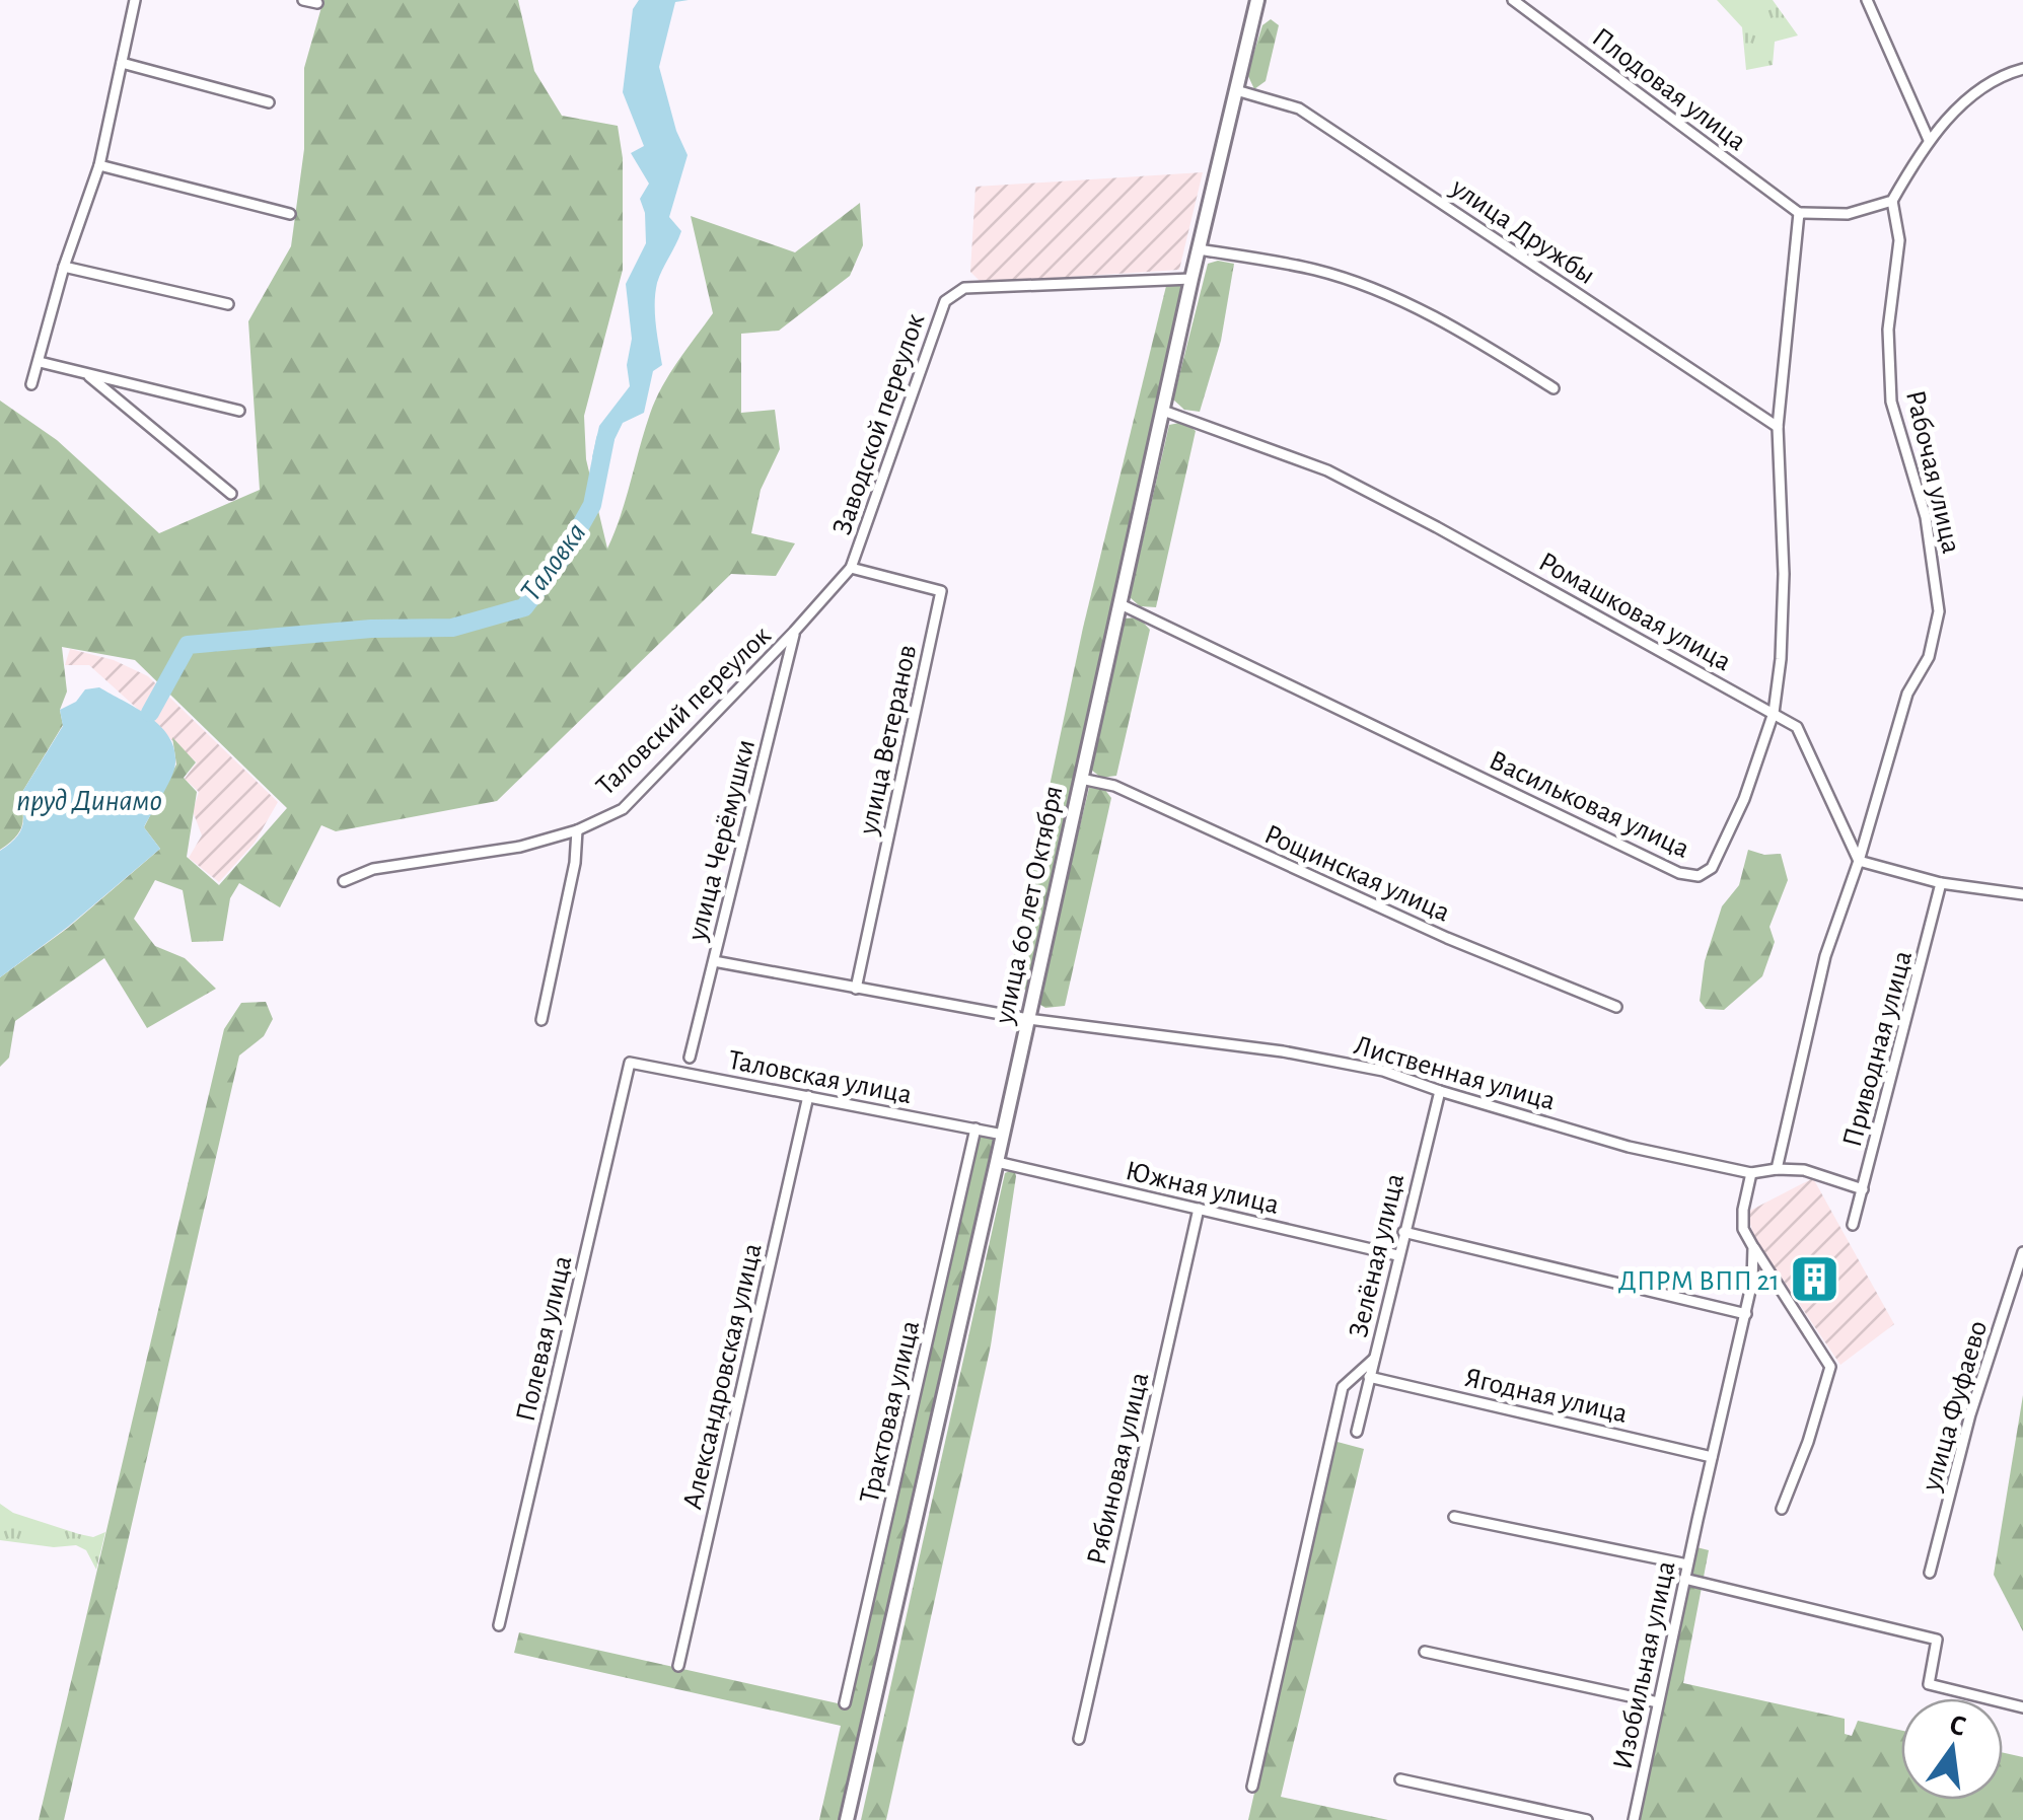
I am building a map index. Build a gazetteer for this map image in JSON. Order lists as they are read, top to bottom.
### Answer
{
  "streets": {
    "street": [
      "Плодовая улица",
      "улица Дружбы",
      "Заводской переулок",
      "Рабочая улица",
      "Ромашковая улица",
      "Таловский переулок",
      "улица Ветеранов",
      "Васильковая улица",
      "улица Черёмушки",
      "Рощинская улица",
      "улица 60 лет Октября",
      "Приводная улица",
      "Лиственная улица",
      "Таловская улица",
      "Южная улица",
      "Зелёная улица",
      "Полевая улица",
      "Александровская улица",
      "Ягодная улица",
      "улица Фуфаево",
      "Трактовая улица",
      "Рябиновая улица",
      "Изобильная улица"
    ]
  },
  "crossings": [
    ["Плодовая улица", "Васильковая улица"],
    ["улица Дружбы", "Васильковая улица"],
    ["улица Дружбы", "улица 60 лет Октября"],
    ["Заводской переулок", "Таловский переулок"],
    ["Заводской переулок", "улица Ветеранов"],
    ["Заводской переулок", "улица 60 лет Октября"],
    ["Рабочая улица", "Ромашковая улица"],
    ["Рабочая улица", "Лиственная улица"],
    ["Ромашковая улица", "Васильковая улица"],
    ["Ромашковая улица", "улица 60 лет Октября"],
    ["Таловский переулок", "улица Ветеранов"],
    ["Таловский переулок", "улица Черёмушки"],
    ["улица Ветеранов", "Лиственная улица"],
    ["Васильковая улица", "улица 60 лет Октября"],
    ["улица Черёмушки", "Лиственная улица"],
    ["Рощинская улица", "улица 60 лет Октября"],
    ["улица 60 лет Октября", "Лиственная улица"],
    ["улица 60 лет Октября", "Таловская улица"],
    ["улица 60 лет Октября", "Южная улица"],
    ["Приводная улица", "Лиственная улица"],
    ["Лиственная улица", "Зелёная улица"],
    ["Таловская улица", "Полевая улица"],
    ["Таловская улица", "Александровская улица"],
    ["Таловская улица", "Трактовая улица"],
    ["Южная улица", "Зелёная улица"],
    ["Южная улица", "Рябиновая улица"],
    ["Зелёная улица", "Ягодная улица"],
    ["Ягодная улица", "Изобильная улица"]
  ],
  "water": ["Таловка", "пруд Динамо"],
  "places": {
    "building": ["ДПРМ ВПП 21"]
  },
  "north": "top"
}
